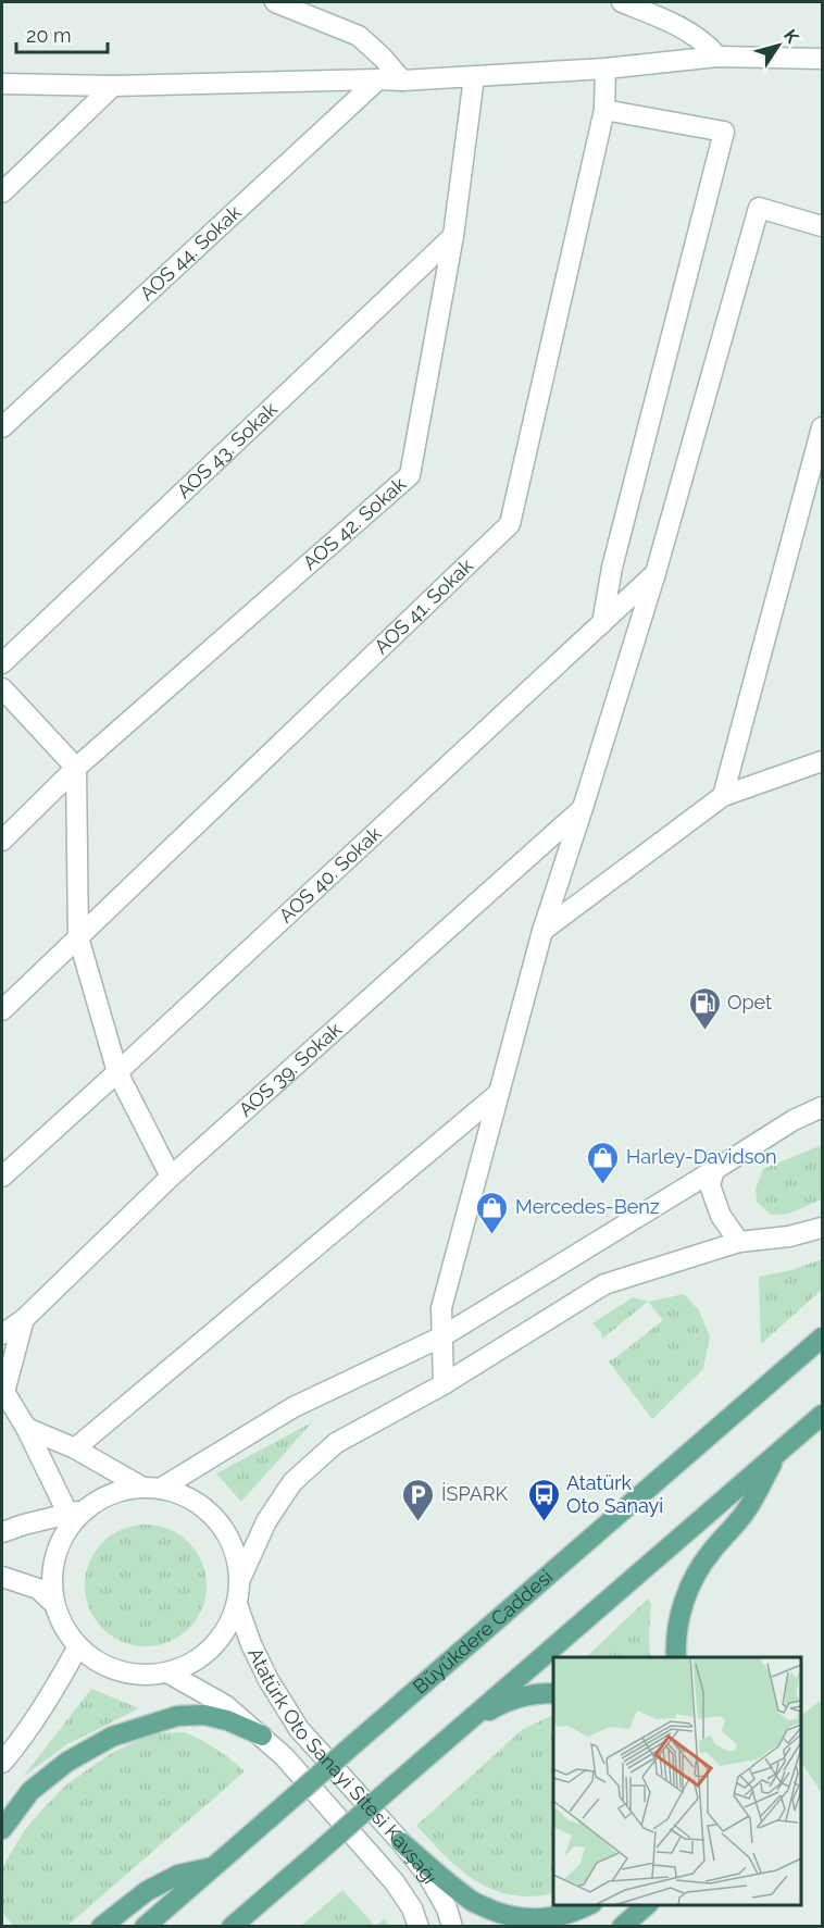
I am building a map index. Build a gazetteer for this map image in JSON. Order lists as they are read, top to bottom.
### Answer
{
  "streets": {
    "main road": ["Büyükdere Caddesi"],
    "street": [
      "AOS 44. Sokak",
      "AOS 43. Sokak",
      "AOS 42. Sokak",
      "AOS 41. Sokak",
      "AOS 40. Sokak",
      "AOS 39. Sokak",
      "Atatürk Oto Sanayi Sitesi Kavşağı"
    ]
  },
  "crossings": [
    ["AOS 43. Sokak", "AOS 42. Sokak"]
  ],
  "places": {
    "fuel station": ["Opet"],
    "shop": ["Harley-Davidson", "Mercedes-Benz"],
    "parking": ["İSPARK"],
    "bus stop": ["Atatürk Oto Sanayi"]
  },
  "scale_bar": "20 m",
  "north": "top right"
}
